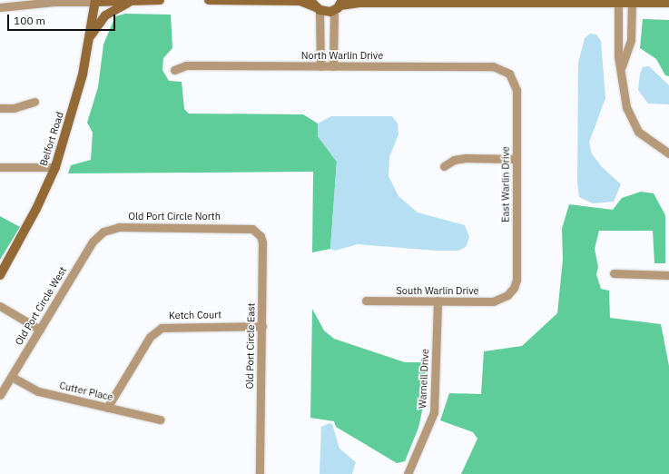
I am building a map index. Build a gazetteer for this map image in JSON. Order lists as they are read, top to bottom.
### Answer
{
  "streets": {
    "street": [
      "North Warlin Drive",
      "Belfort Road",
      "East Warlin Drive",
      "Old Port Circle North",
      "South Warlin Drive",
      "Old Port Circle West",
      "Ketch Court",
      "Old Port Circle East",
      "Warnell Drive",
      "Cutter Place"
    ]
  },
  "crossings": [
    ["North Warlin Drive", "East Warlin Drive"],
    ["East Warlin Drive", "South Warlin Drive"],
    ["Old Port Circle North", "Old Port Circle West"],
    ["Old Port Circle North", "Old Port Circle East"],
    ["South Warlin Drive", "Warnell Drive"],
    ["Old Port Circle West", "Cutter Place"],
    ["Ketch Court", "Old Port Circle East"],
    ["Ketch Court", "Cutter Place"]
  ],
  "scale_bar": "100 m"
}
